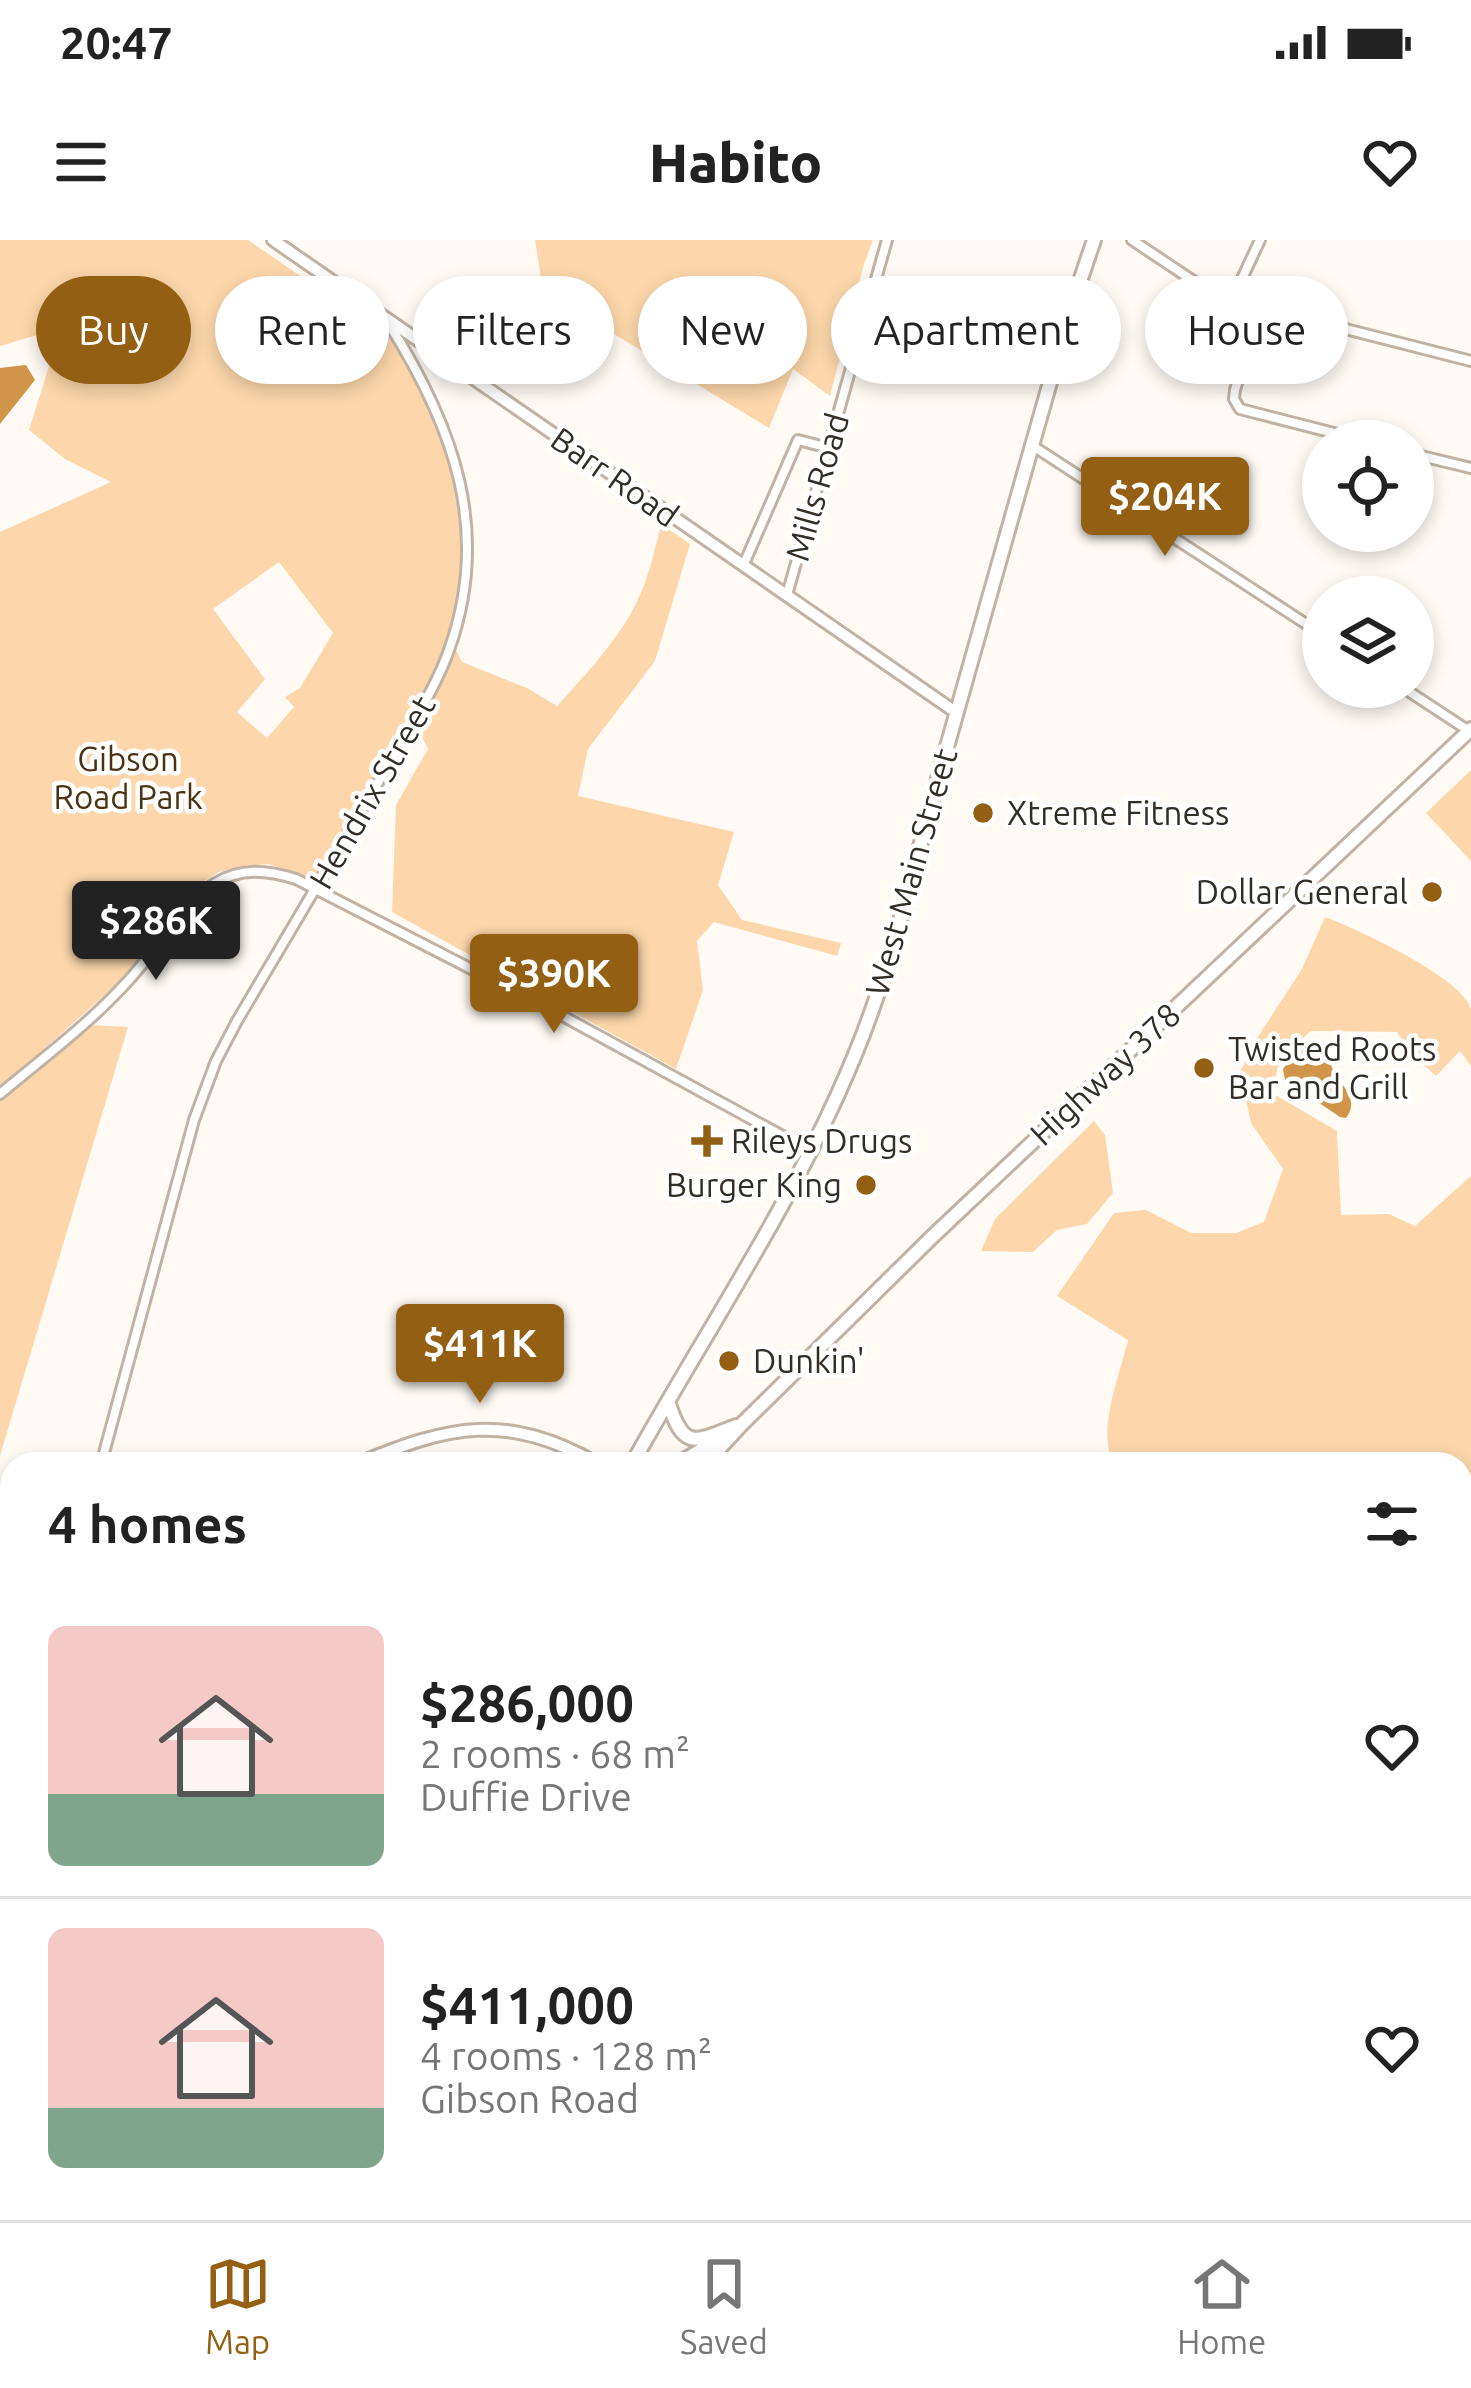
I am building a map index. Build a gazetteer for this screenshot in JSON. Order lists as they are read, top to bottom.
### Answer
{
  "streets": {
    "main road": ["West Main Street", "Highway 378"],
    "street": ["Barr Road", "Mills Road", "Hendrix Street"]
  },
  "crossings": [
    ["Barr Road", "Mills Road"],
    ["Barr Road", "West Main Street"]
  ],
  "parks": ["Gibson Road Park"],
  "places": {
    "other": [
      "Xtreme Fitness",
      "Dollar General",
      "Twisted Roots Bar and Grill",
      "Burger King",
      "Dunkin'"
    ],
    "health": ["Rileys Drugs"]
  },
  "page": {
    "status": "20:47",
    "header": "Habito",
    "chip": [
      "Buy",
      "Rent",
      "Filters",
      "New",
      "Apartment",
      "House"
    ],
    "price": [
      "$204K",
      "$286K",
      "$390K",
      "$411K"
    ],
    "heading": "4 homes",
    "list": [
      {
        "name": "$286,000",
        "note": "2 rooms · 68 m² · Duffie Drive"
      },
      {
        "name": "$411,000",
        "note": "4 rooms · 128 m² · Gibson Road"
      }
    ],
    "tabs": ["Map", "Saved", "Home"]
  }
}
